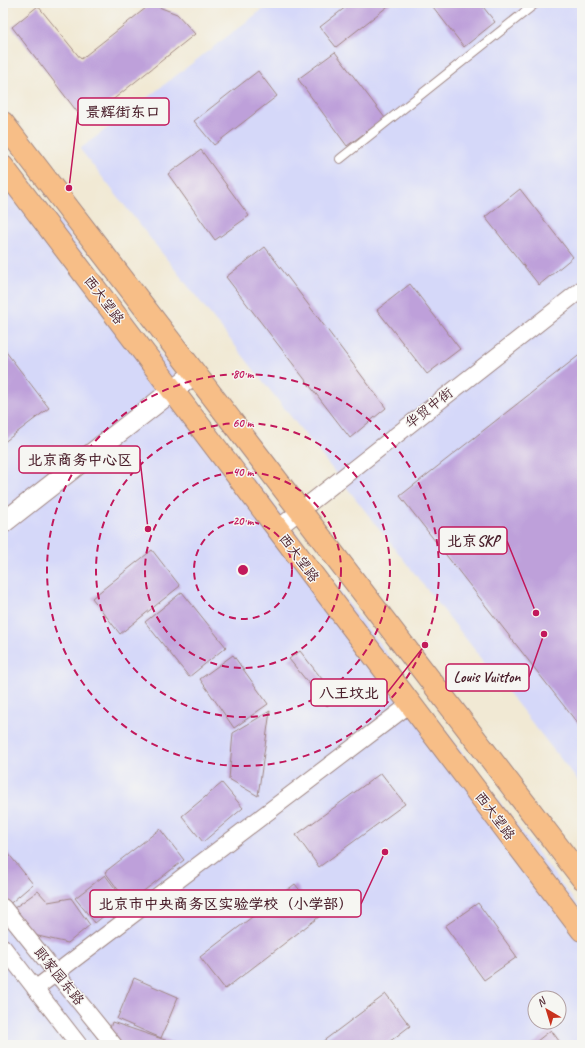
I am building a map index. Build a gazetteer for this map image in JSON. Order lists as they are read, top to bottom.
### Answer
{
  "streets": {
    "main road": ["西大望路"],
    "street": ["华贸中街", "郎家园东路"]
  },
  "crossings": [
    ["西大望路", "华贸中街"]
  ],
  "places": [
    "景辉街东口",
    "北京商务中心区",
    "北京SKP",
    "Louis Vuitton",
    "八王坟北",
    "北京市中央商务区实验学校（小学部）"
  ],
  "north": "top left",
  "rings": [
    "80 m",
    "60 m",
    "40 m",
    "20 m"
  ]
}
